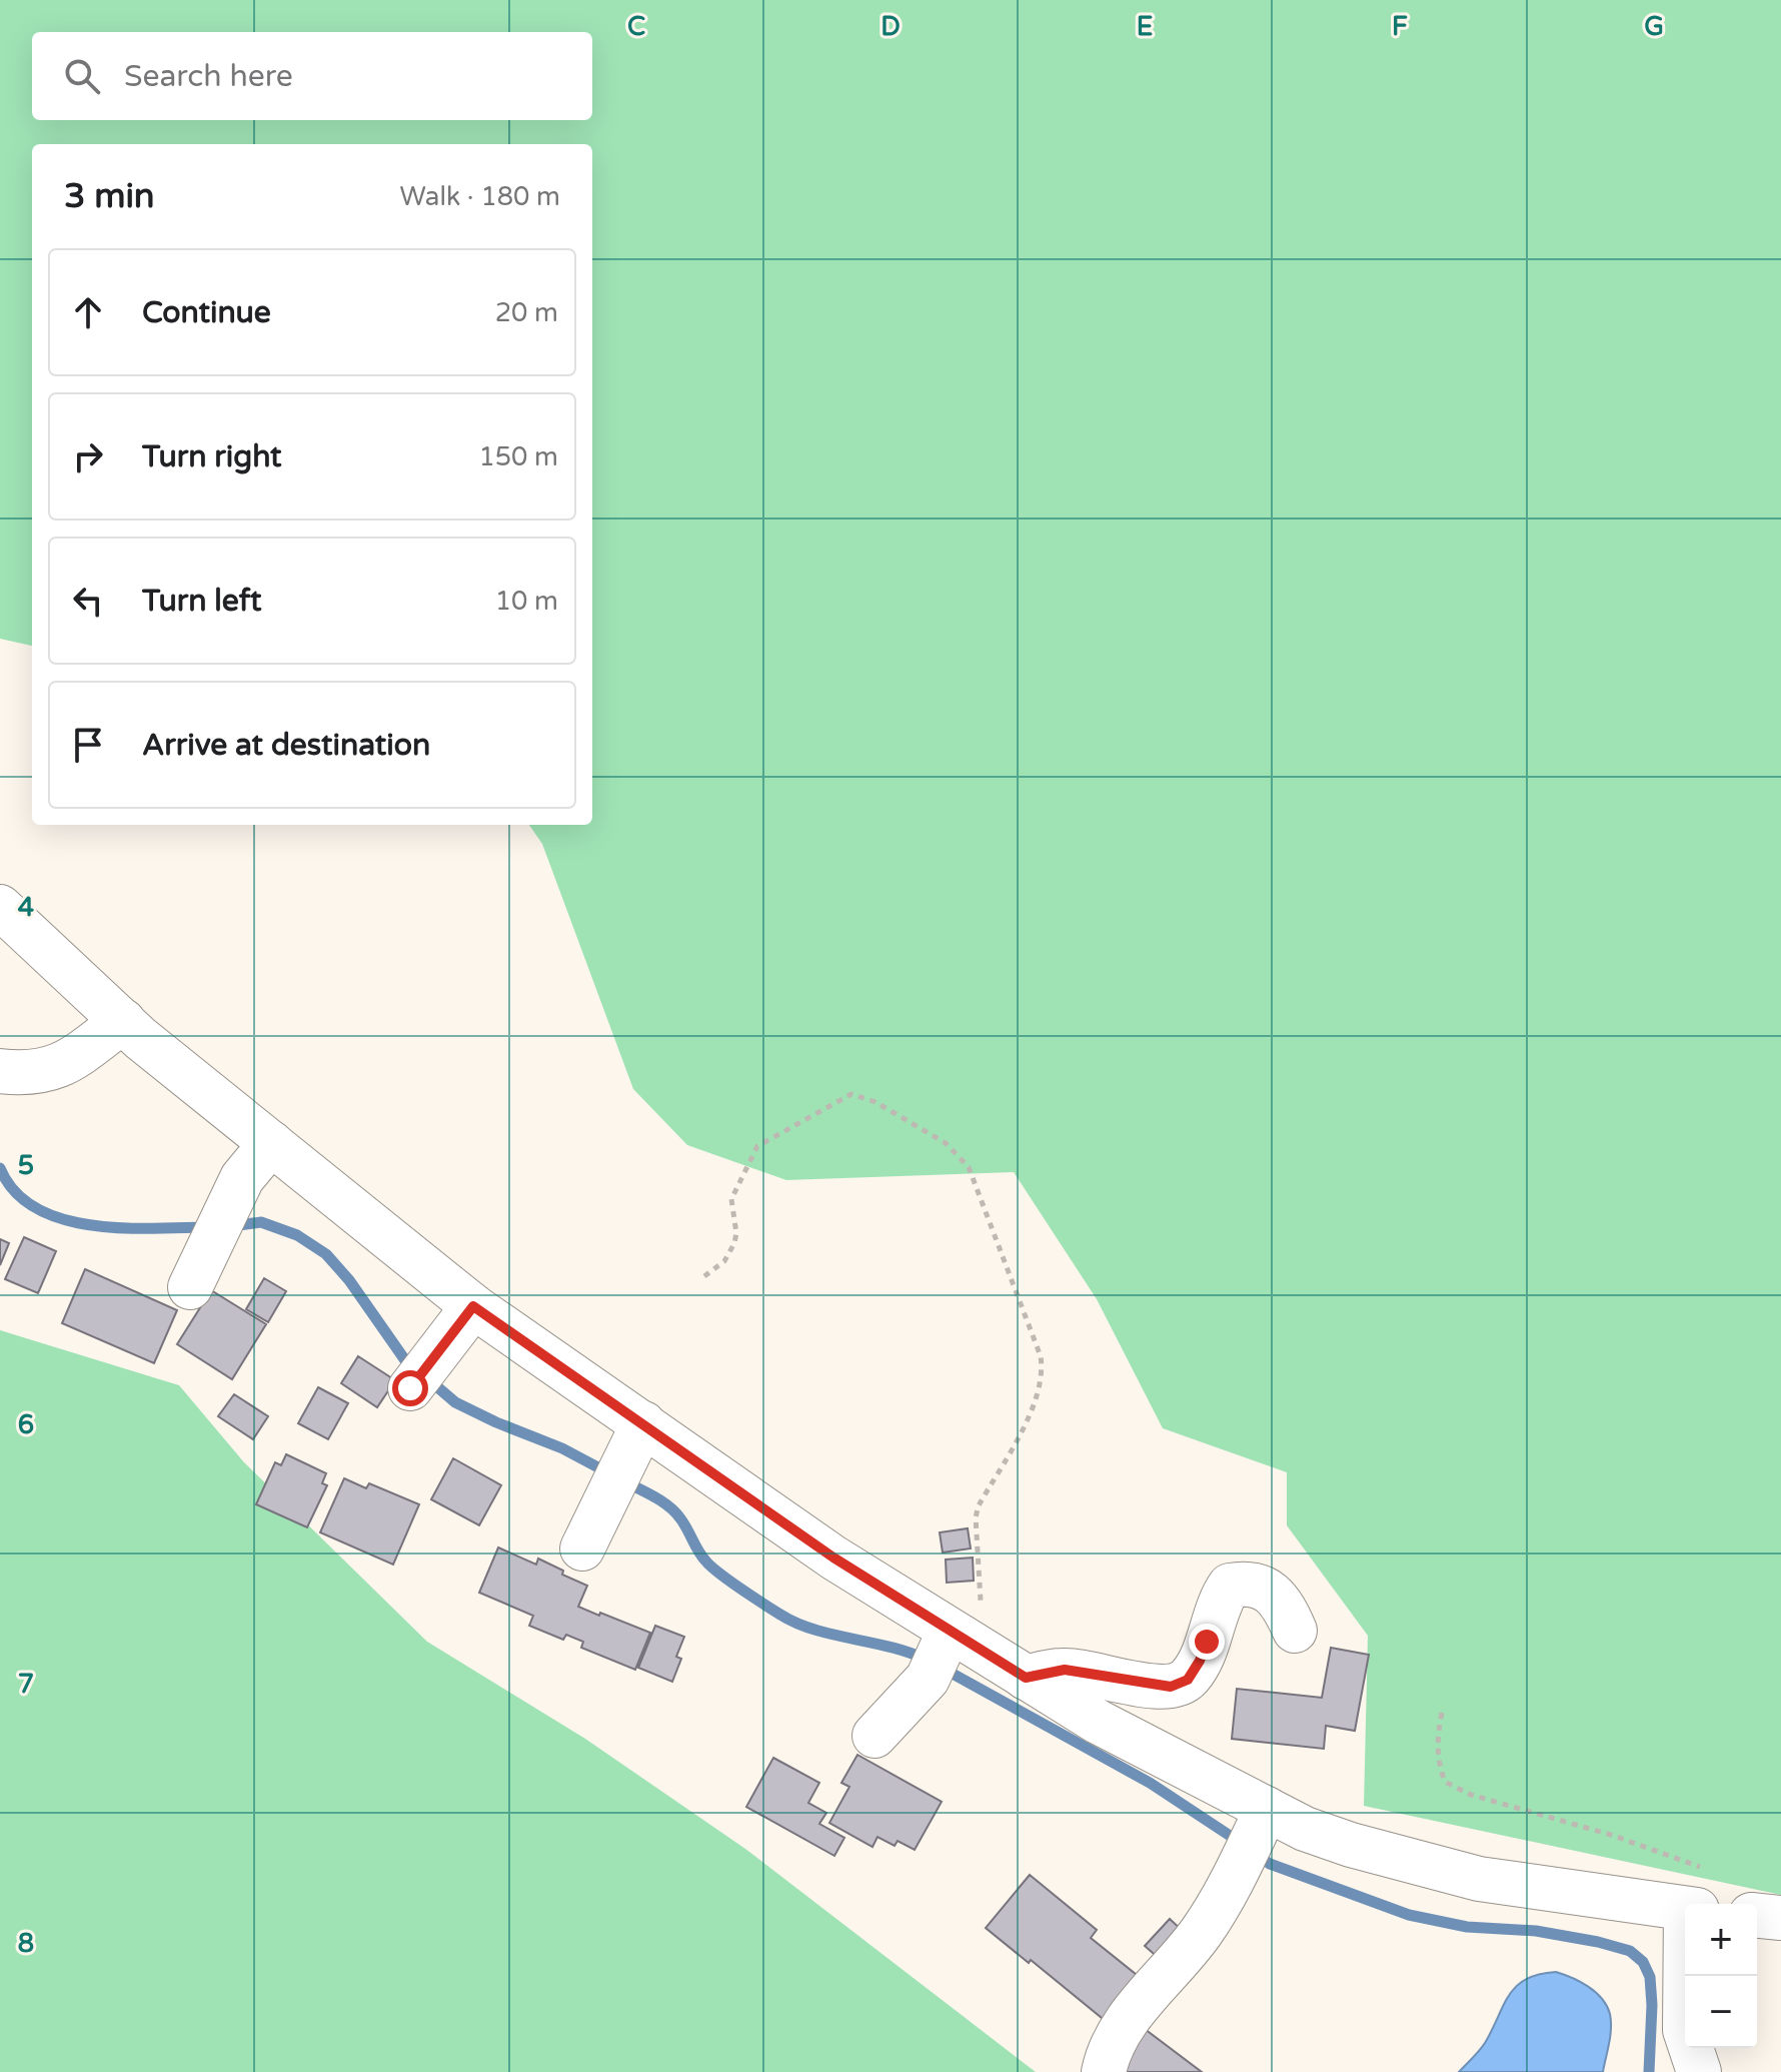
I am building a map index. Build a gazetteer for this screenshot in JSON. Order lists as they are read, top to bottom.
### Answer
{
  "page": {
    "search": "Search here",
    "heading": ["3 min", "Walk · 180 m"],
    "list": [
      ["Continue", "20 m"],
      ["Turn right", "150 m"],
      ["Turn left", "10 m"],
      "Arrive at destination"
    ],
    "map_buttons": ["+", "−"]
  },
  "grid": {
    "columns": [
      "C",
      "D",
      "E",
      "F",
      "G"
    ],
    "rows": [
      "4",
      "5",
      "6",
      "7",
      "8"
    ]
  }
}
